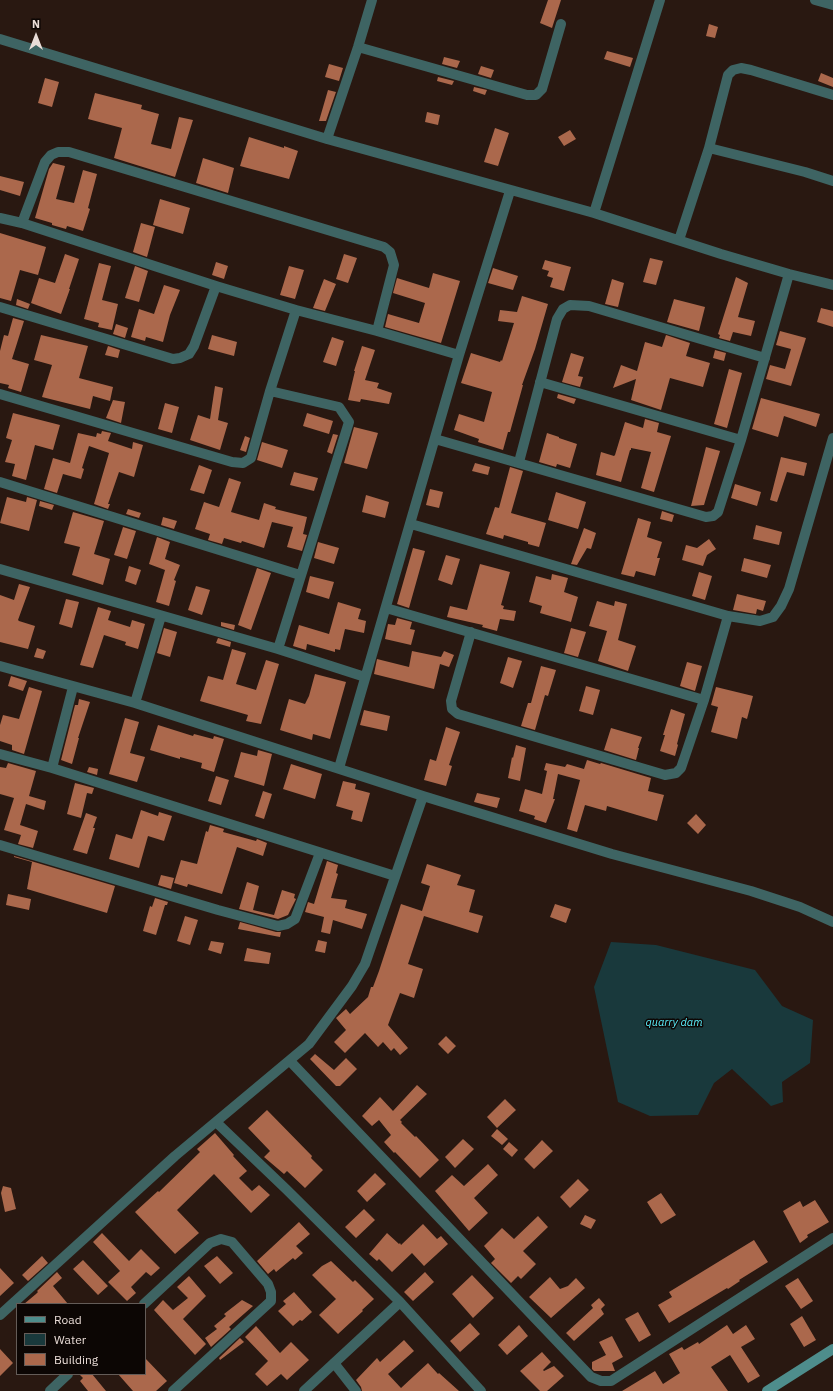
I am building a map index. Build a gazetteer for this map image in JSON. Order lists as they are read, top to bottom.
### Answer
{
  "water": ["quarry dam"],
  "legend": ["Road", "Water", "Building"],
  "north": "top"
}
